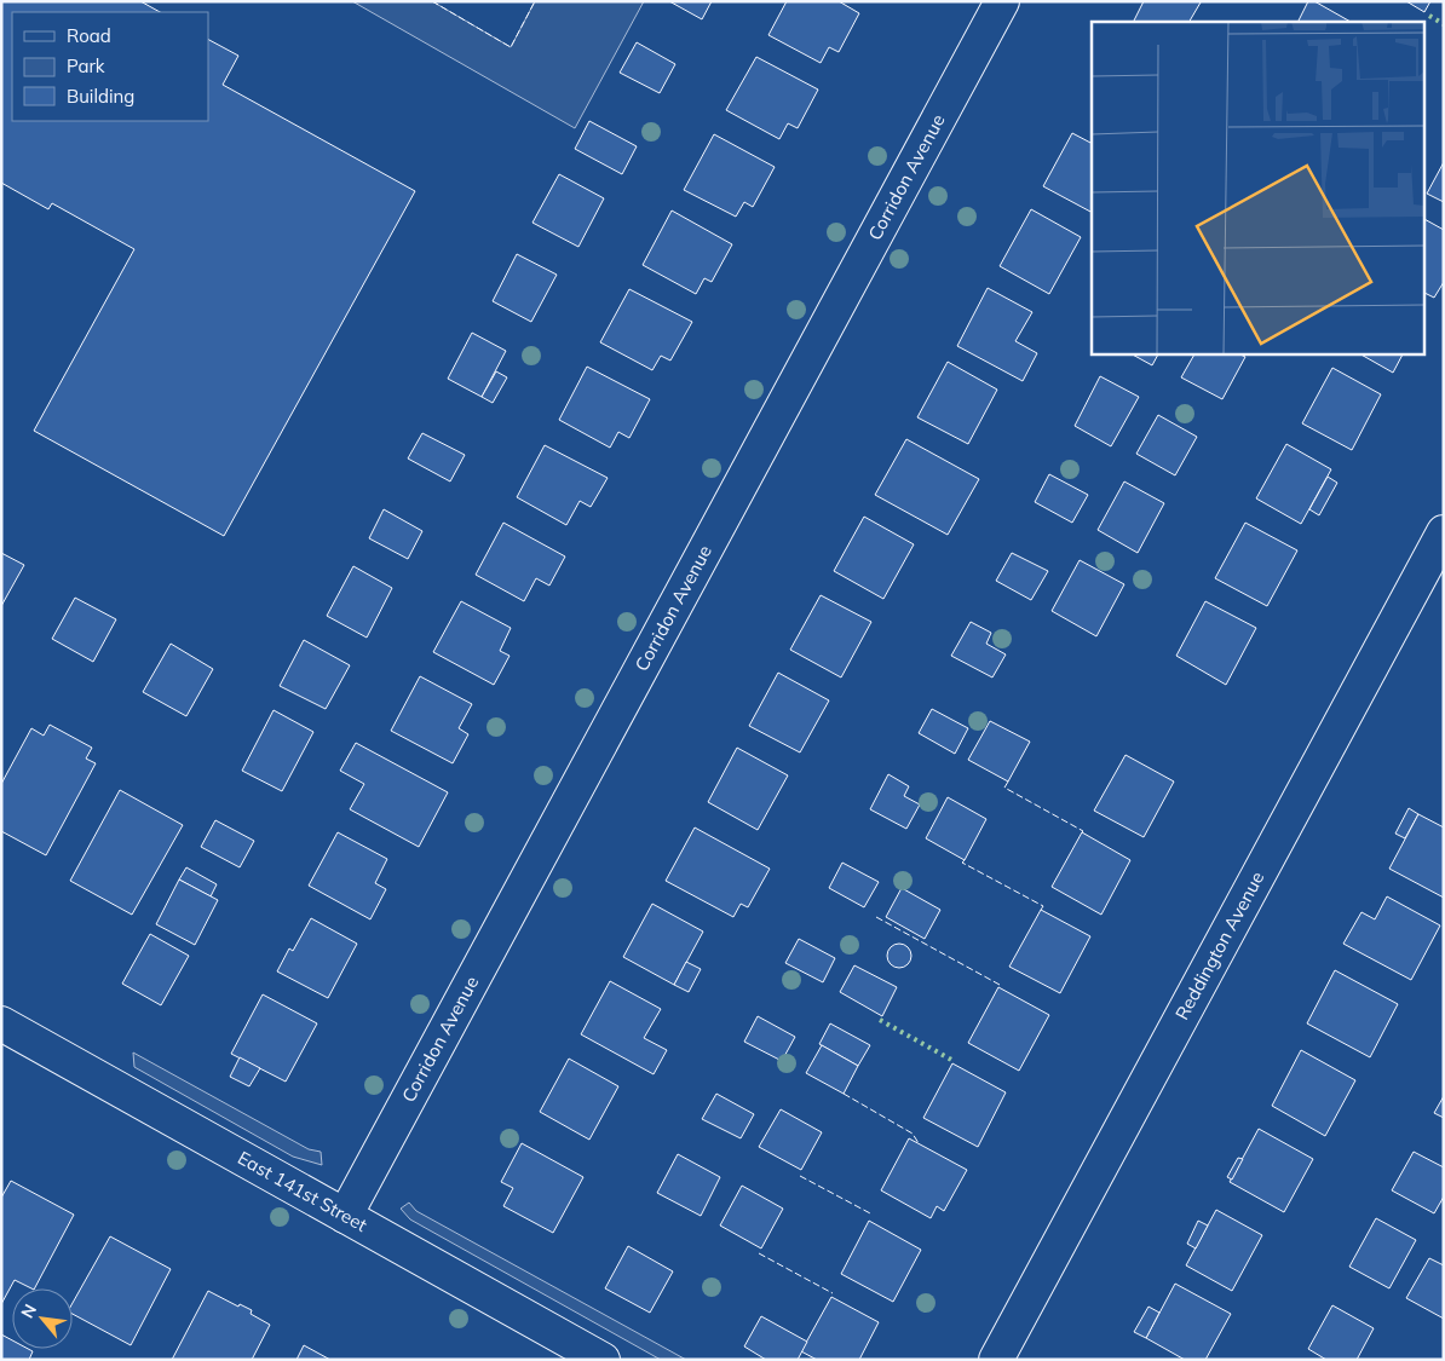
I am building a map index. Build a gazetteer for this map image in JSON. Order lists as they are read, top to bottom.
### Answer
{
  "streets": {
    "street": ["Corridon Avenue", "Reddington Avenue", "East 141st Street"]
  },
  "crossings": [
    ["Corridon Avenue", "East 141st Street"]
  ],
  "legend": ["Road", "Park", "Building"],
  "north": "top left"
}
